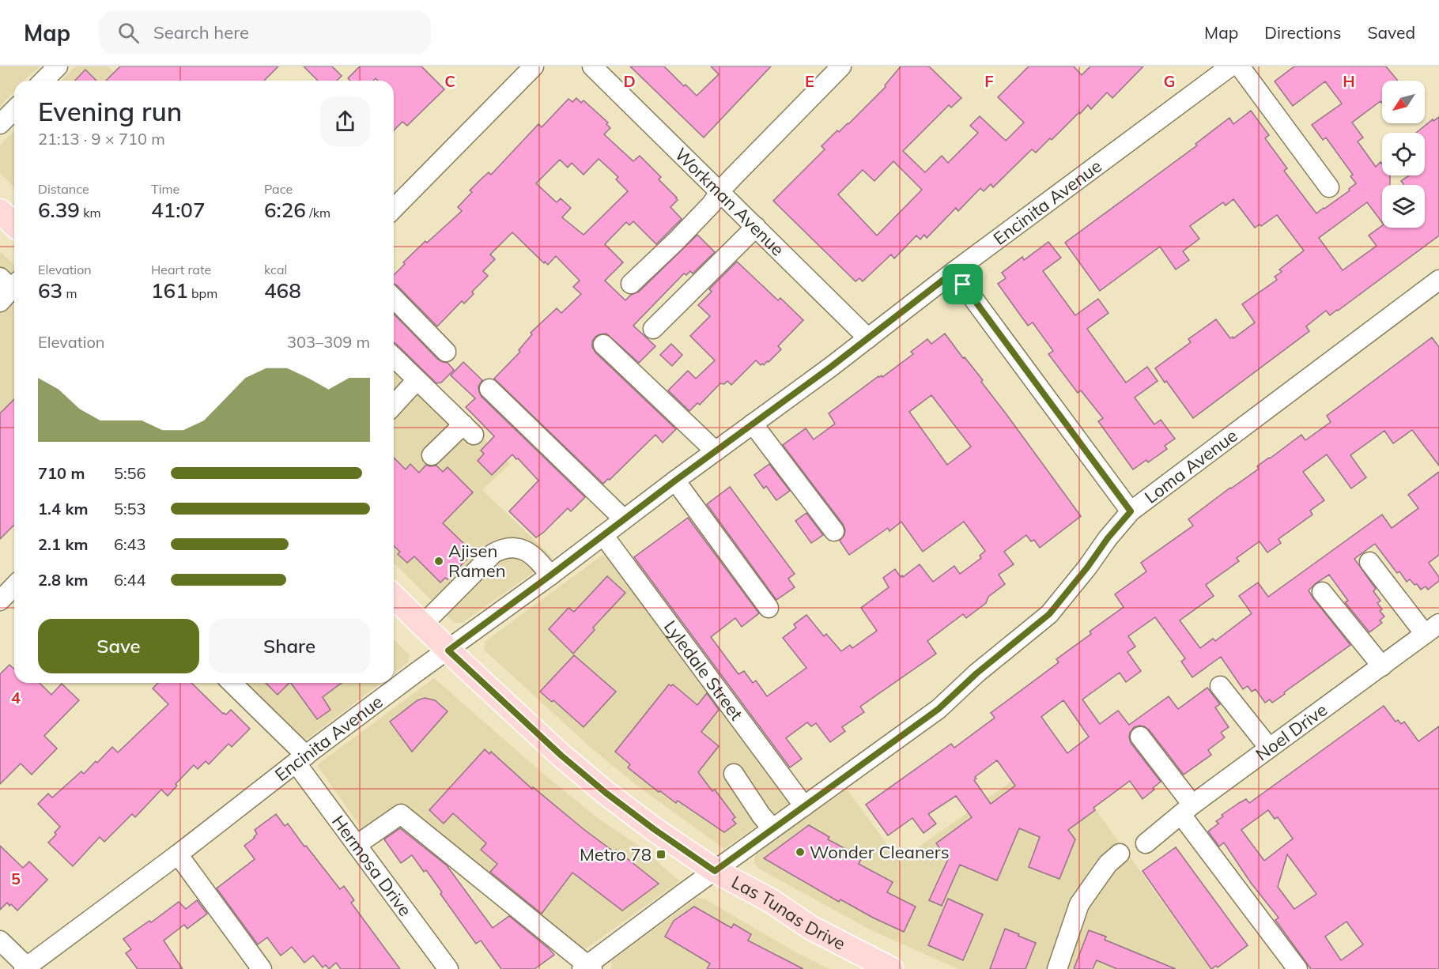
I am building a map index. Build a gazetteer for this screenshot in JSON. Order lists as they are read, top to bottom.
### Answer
{
  "streets": {
    "main road": ["Las Tunas Drive"],
    "street": [
      "Workman Avenue",
      "Encinita Avenue",
      "Loma Avenue",
      "Lyledale Street",
      "Noel Drive",
      "Hermosa Drive"
    ]
  },
  "crossings": [
    ["Workman Avenue", "Encinita Avenue"],
    ["Encinita Avenue", "Lyledale Street"],
    ["Encinita Avenue", "Hermosa Drive"],
    ["Encinita Avenue", "Las Tunas Drive"],
    ["Loma Avenue", "Lyledale Street"],
    ["Loma Avenue", "Las Tunas Drive"]
  ],
  "places": {
    "other": ["Ajisen Ramen", "Wonder Cleaners"],
    "transit": ["Metro 78"]
  },
  "north": "bottom left",
  "page": {
    "header": "Map",
    "search": "Search here",
    "nav": ["Map", "Directions", "Saved"],
    "heading": ["Evening run", "21:13 · 9 × 710 m"],
    "stats": [
      ["Distance", "6.39 km"],
      ["Time", "41:07"],
      ["Pace", "6:26 /km"],
      ["Elevation", "63 m"],
      ["Heart rate", "161 bpm"],
      ["kcal", "468"]
    ],
    "chart": ["Elevation", "303–309 m"],
    "list": [
      {
        "name": "710 m",
        "note": "5:56"
      },
      {
        "name": "1.4 km",
        "note": "5:53"
      },
      {
        "name": "2.1 km",
        "note": "6:43"
      },
      {
        "name": "2.8 km",
        "note": "6:44"
      }
    ],
    "buttons": ["Save", "Share"]
  },
  "grid": {
    "columns": [
      "C",
      "D",
      "E",
      "F",
      "G",
      "H"
    ],
    "rows": ["4", "5"]
  }
}
